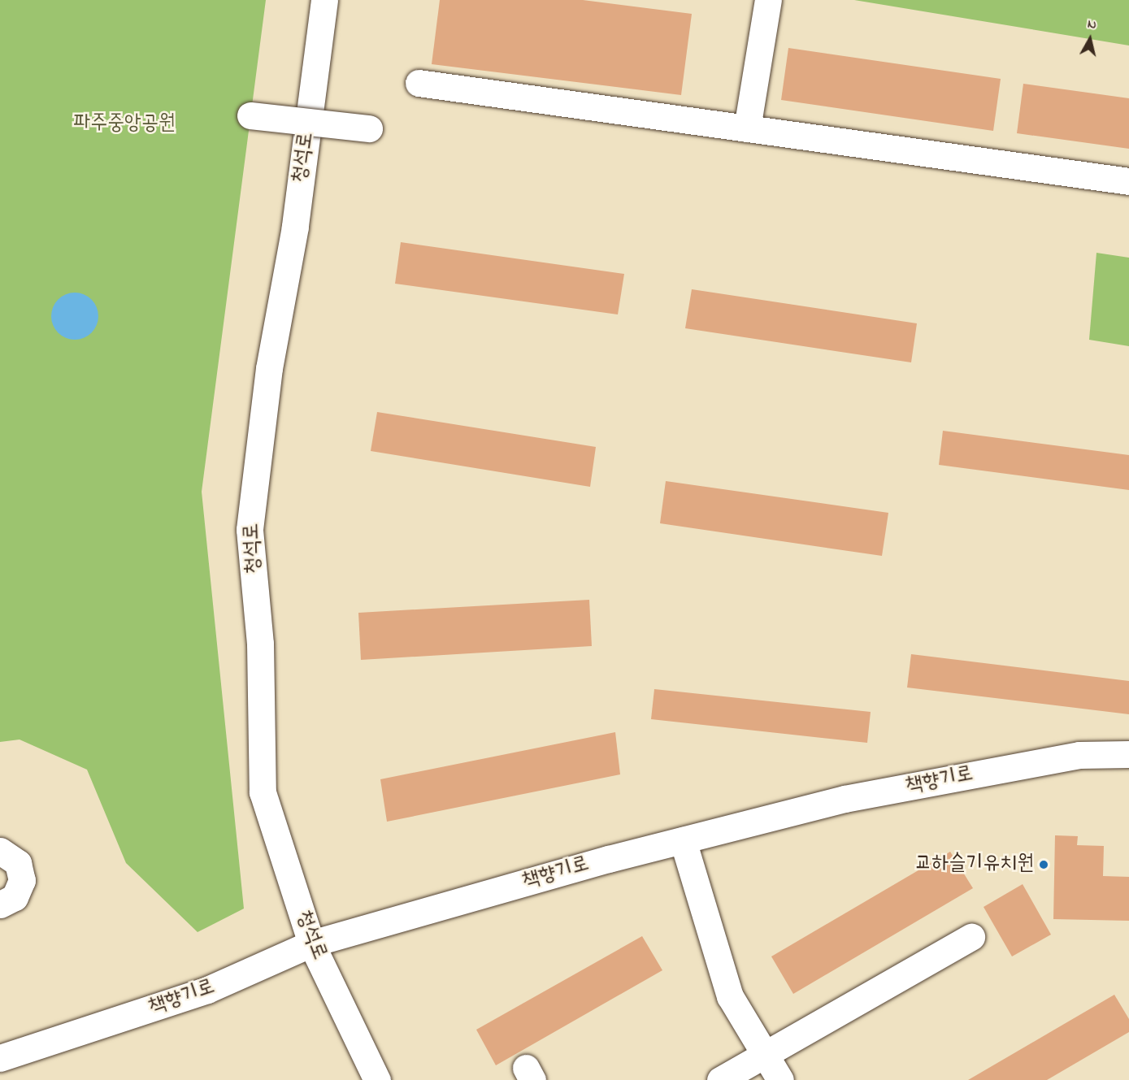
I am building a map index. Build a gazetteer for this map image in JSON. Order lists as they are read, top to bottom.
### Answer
{
  "streets": {
    "street": ["청석로", "책향기로"]
  },
  "crossings": [
    ["청석로", "책향기로"]
  ],
  "parks": ["파주중앙공원"],
  "places": ["교하슬기유치원"],
  "north": "top"
}
